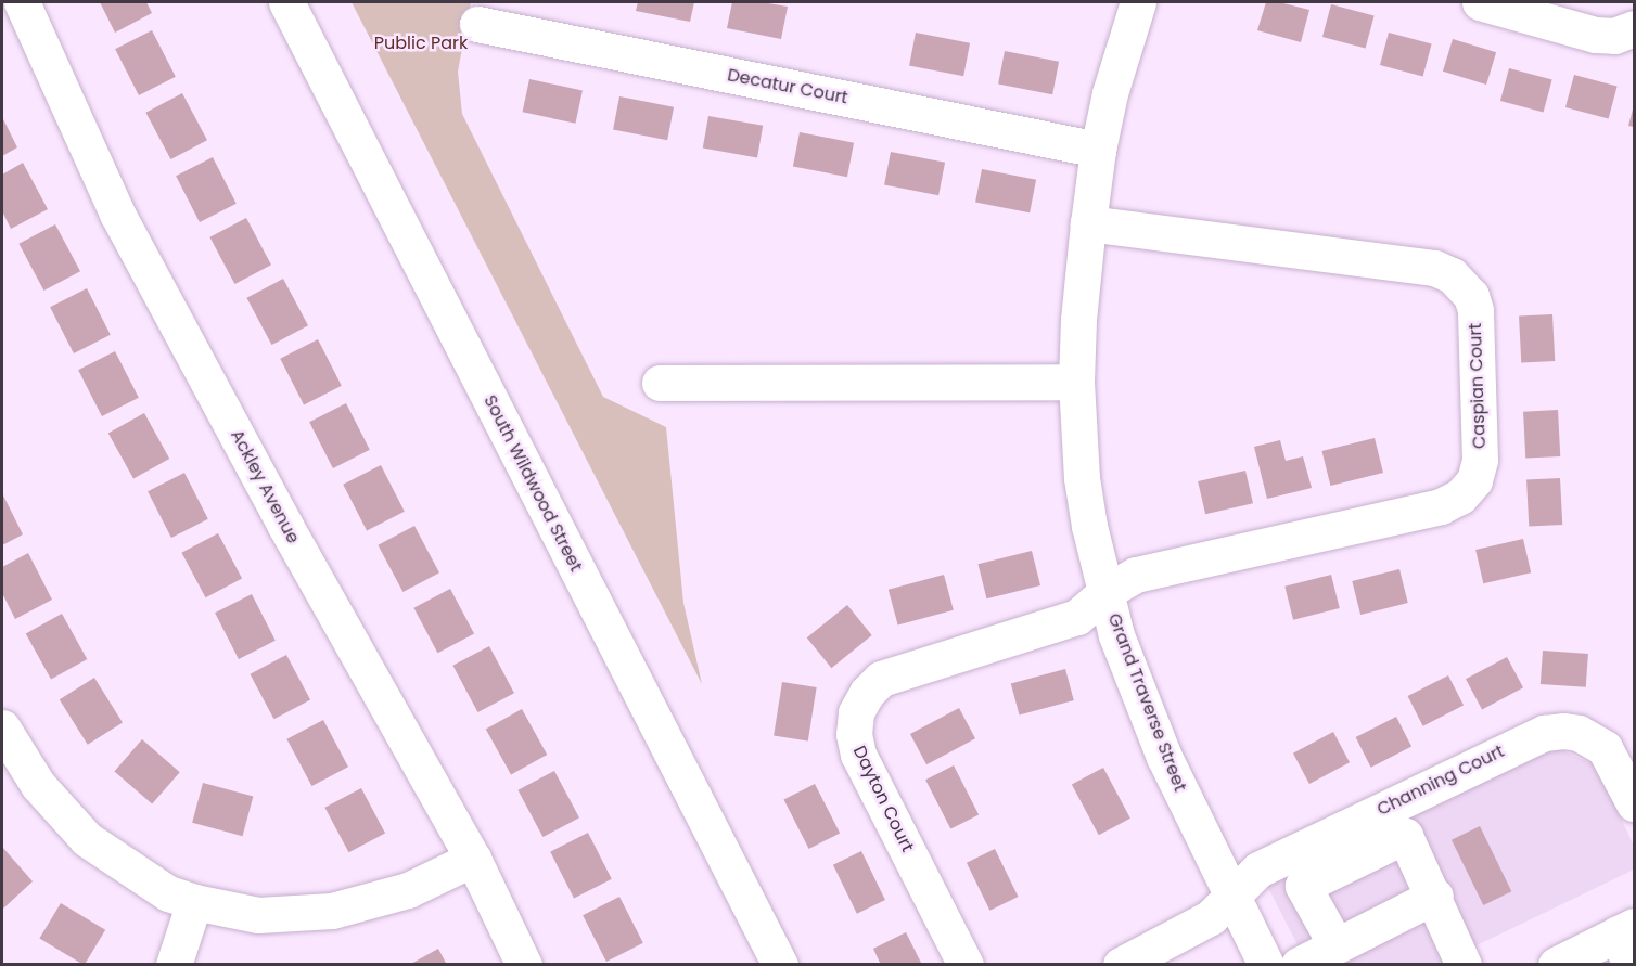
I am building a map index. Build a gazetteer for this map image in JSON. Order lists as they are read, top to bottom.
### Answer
{
  "streets": {
    "street": [
      "Decatur Court",
      "Caspian Court",
      "South Wildwood Street",
      "Ackley Avenue",
      "Grand Traverse Street",
      "Channing Court",
      "Dayton Court"
    ]
  },
  "crossings": [
    ["Decatur Court", "Grand Traverse Street"],
    ["Caspian Court", "Grand Traverse Street"],
    ["Caspian Court", "Dayton Court"],
    ["Grand Traverse Street", "Channing Court"],
    ["Grand Traverse Street", "Dayton Court"]
  ],
  "parks": ["Public Park"]
}
